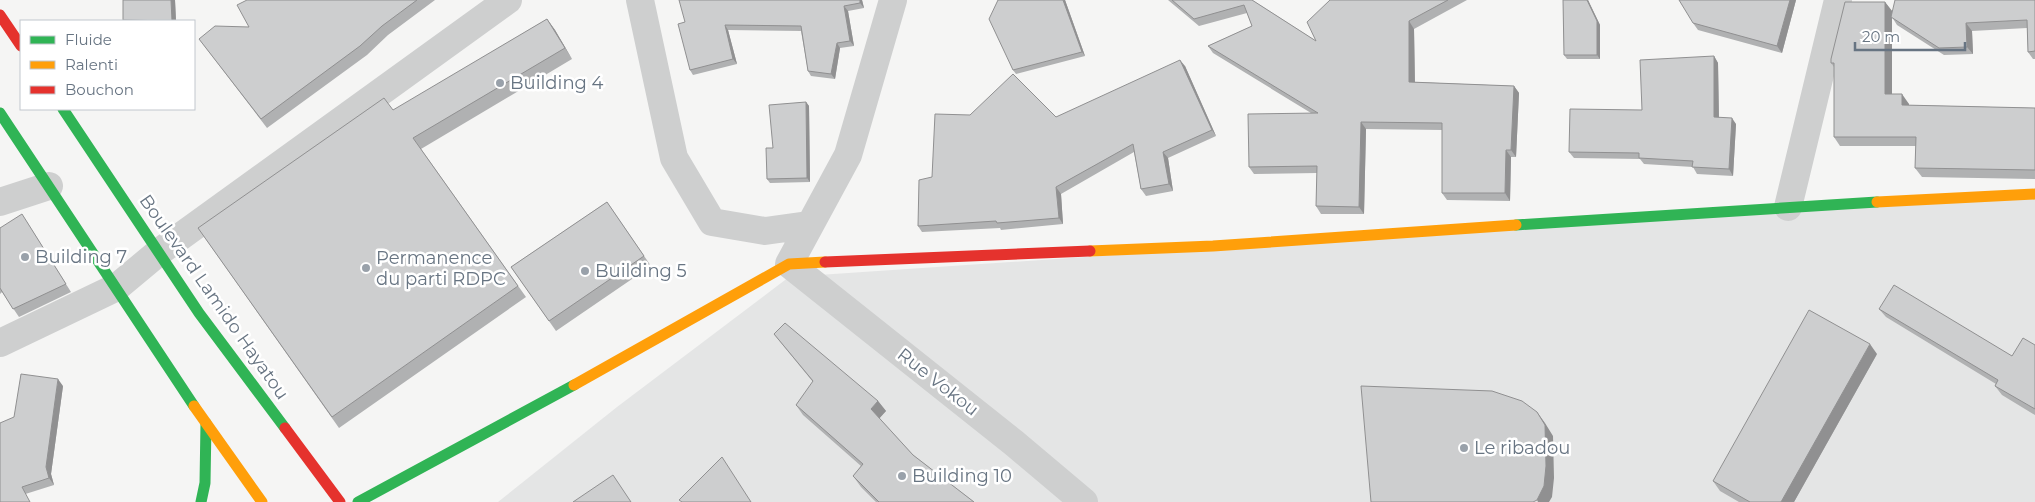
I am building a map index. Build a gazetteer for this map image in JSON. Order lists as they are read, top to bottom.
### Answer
{
  "streets": {
    "street": ["Boulevard Lamido Hayatou", "Rue Vokou"]
  },
  "places": [
    "Building 4",
    "Building 7",
    "Permanence du parti RDPC",
    "Building 5",
    "Le ribadou",
    "Building 10"
  ],
  "legend": ["Fluide", "Ralenti", "Bouchon"],
  "scale_bar": "20 m"
}
